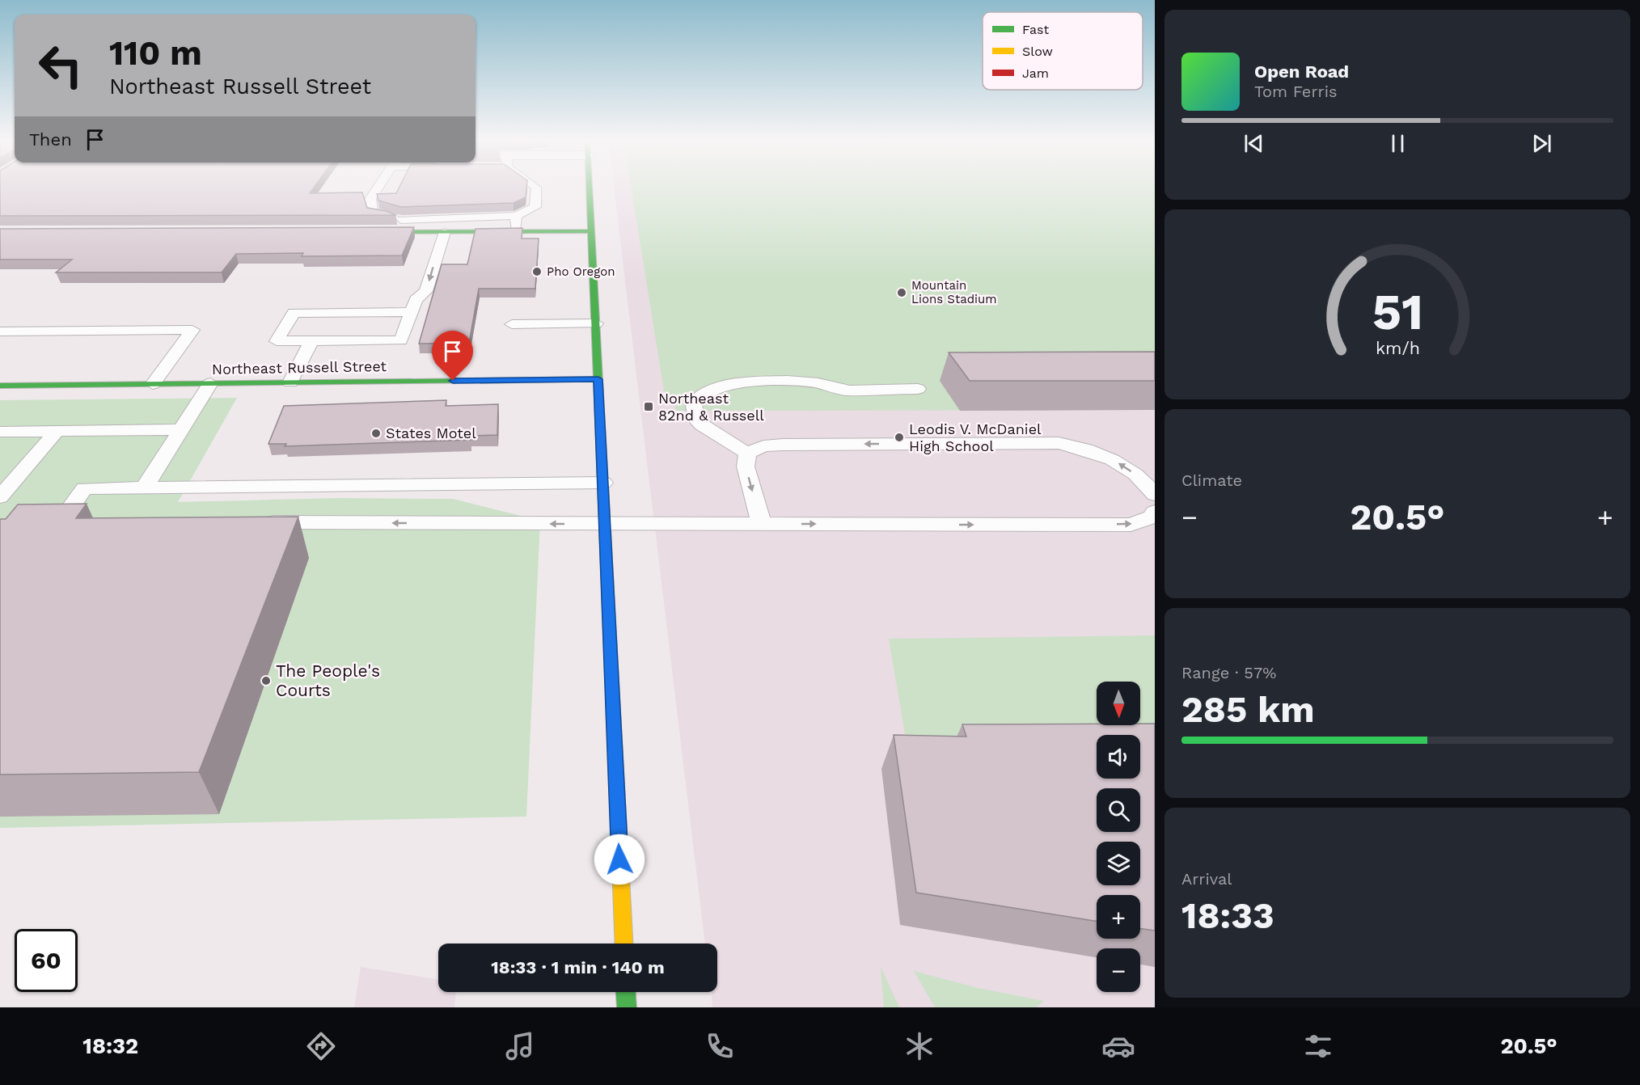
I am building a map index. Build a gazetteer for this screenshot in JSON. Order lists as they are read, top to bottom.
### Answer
{
  "streets": {
    "main road": ["Northeast Russell Street"]
  },
  "places": {
    "other": [
      "Pho Oregon",
      "Mountain Lions Stadium",
      "States Motel",
      "Leodis V. McDaniel High School",
      "The People's Courts"
    ],
    "transit": ["Northeast 82nd & Russell"]
  },
  "legend": ["Fast", "Slow", "Jam"],
  "north": "bottom",
  "page": {
    "turn": ["110 m", "Northeast Russell Street"],
    "song": ["Open Road", "Tom Ferris"],
    "then": "Then",
    "tile": [
      "Climate",
      ["Range · 57%", "285 km"],
      ["Arrival", "18:33"]
    ],
    "heat": ["−", "20.5°", "+"],
    "map_buttons": ["+", "−"],
    "limit": "60",
    "trip": "18:33 · 1 min · 140 m",
    "tabs": ["18:32", "20.5°"],
    "gauge": ["51", "km/h"]
  }
}
